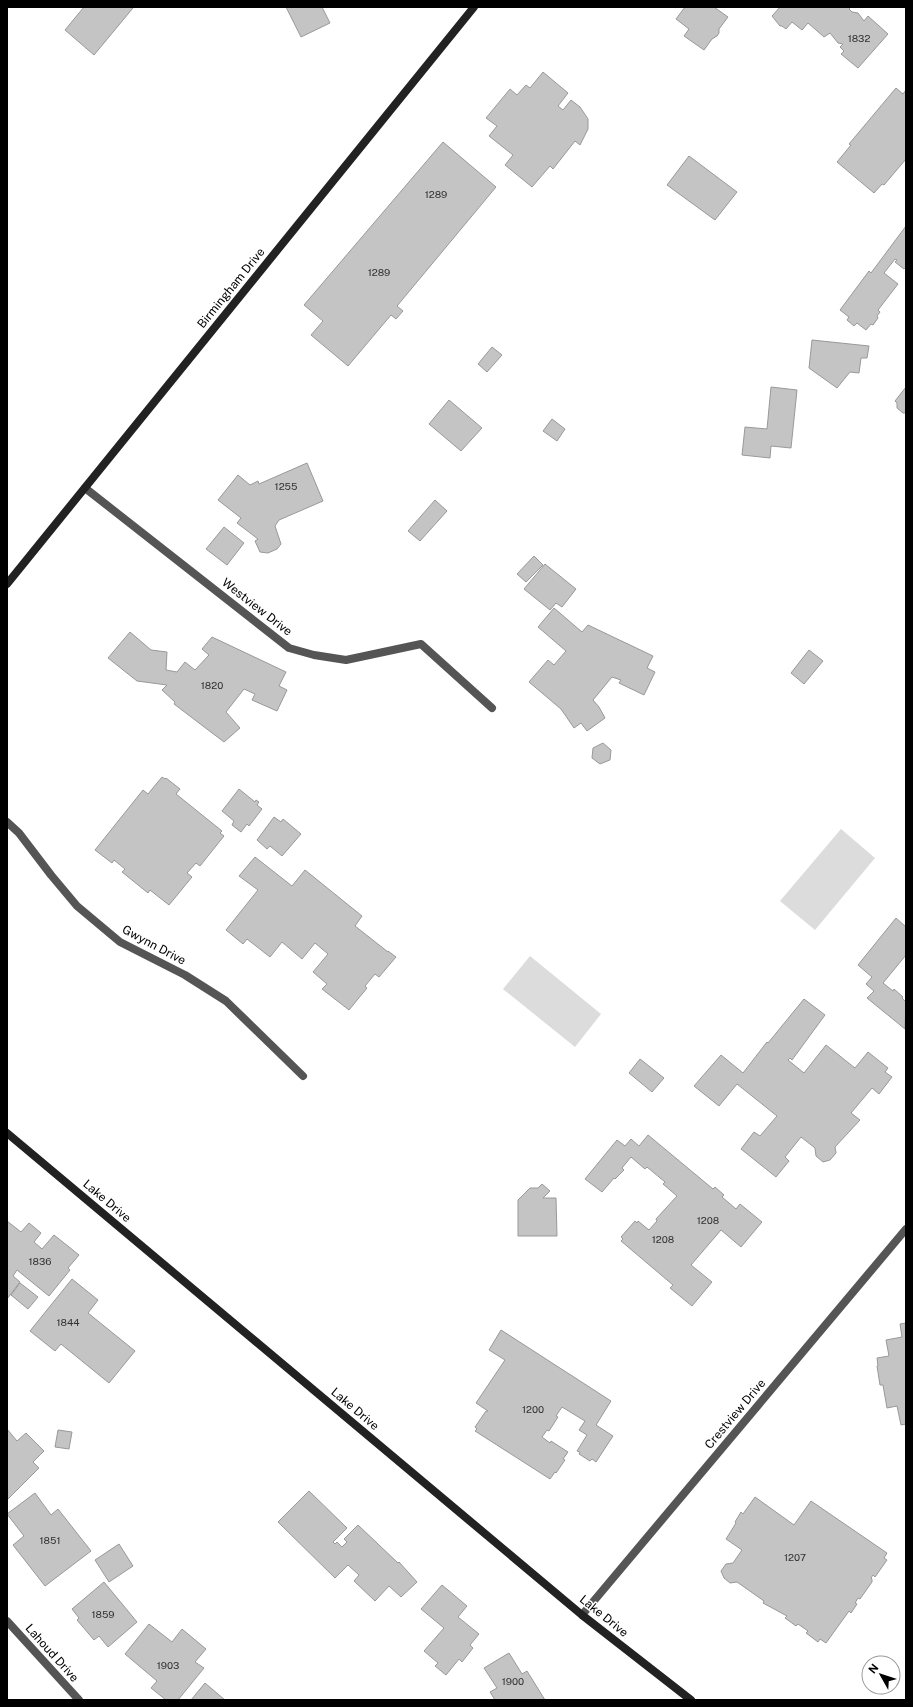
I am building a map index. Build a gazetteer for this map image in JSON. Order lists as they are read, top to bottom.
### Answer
{
  "streets": {
    "street": [
      "Birmingham Drive",
      "Westview Drive",
      "Gwynn Drive",
      "Lake Drive",
      "Crestview Drive",
      "Lahoud Drive"
    ]
  },
  "crossings": [
    ["Birmingham Drive", "Westview Drive"],
    ["Lake Drive", "Crestview Drive"]
  ],
  "house_numbers": [
    "1832",
    "1289",
    "1289",
    "1255",
    "1820",
    "1208",
    "1208",
    "1836",
    "1844",
    "1200",
    "1851",
    "1207",
    "1859",
    "1903",
    "1900"
  ],
  "north": "top left"
}
